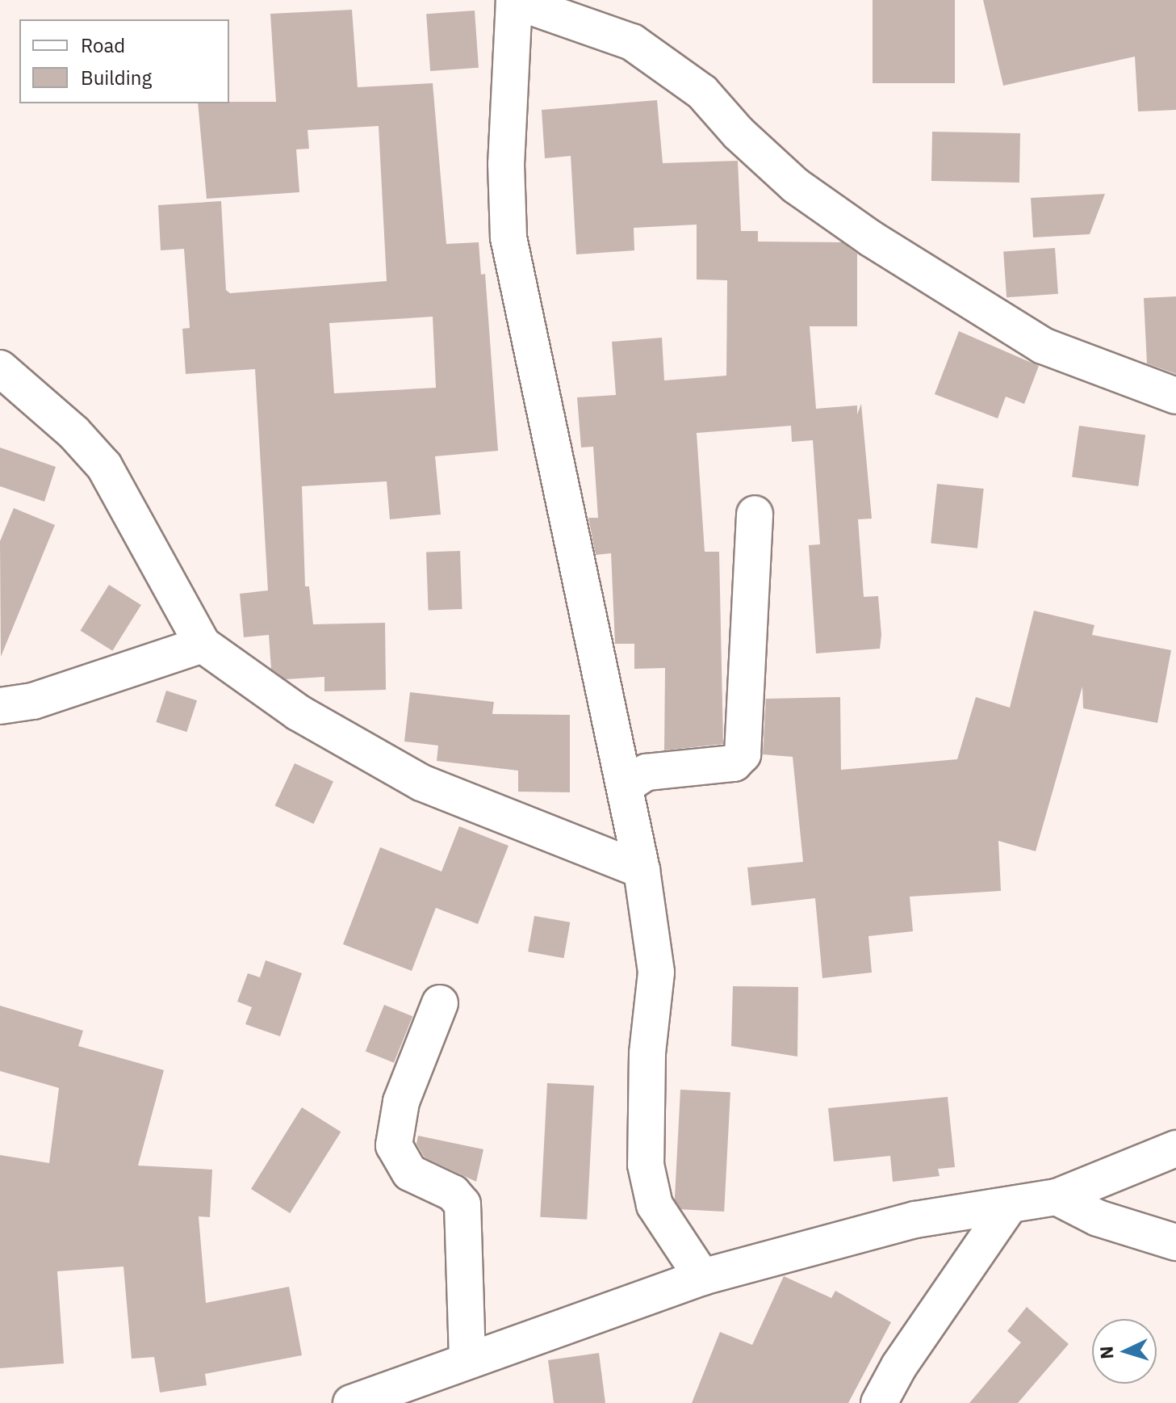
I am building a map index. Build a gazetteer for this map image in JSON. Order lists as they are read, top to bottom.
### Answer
{
  "legend": ["Road", "Building"],
  "north": "left"
}
